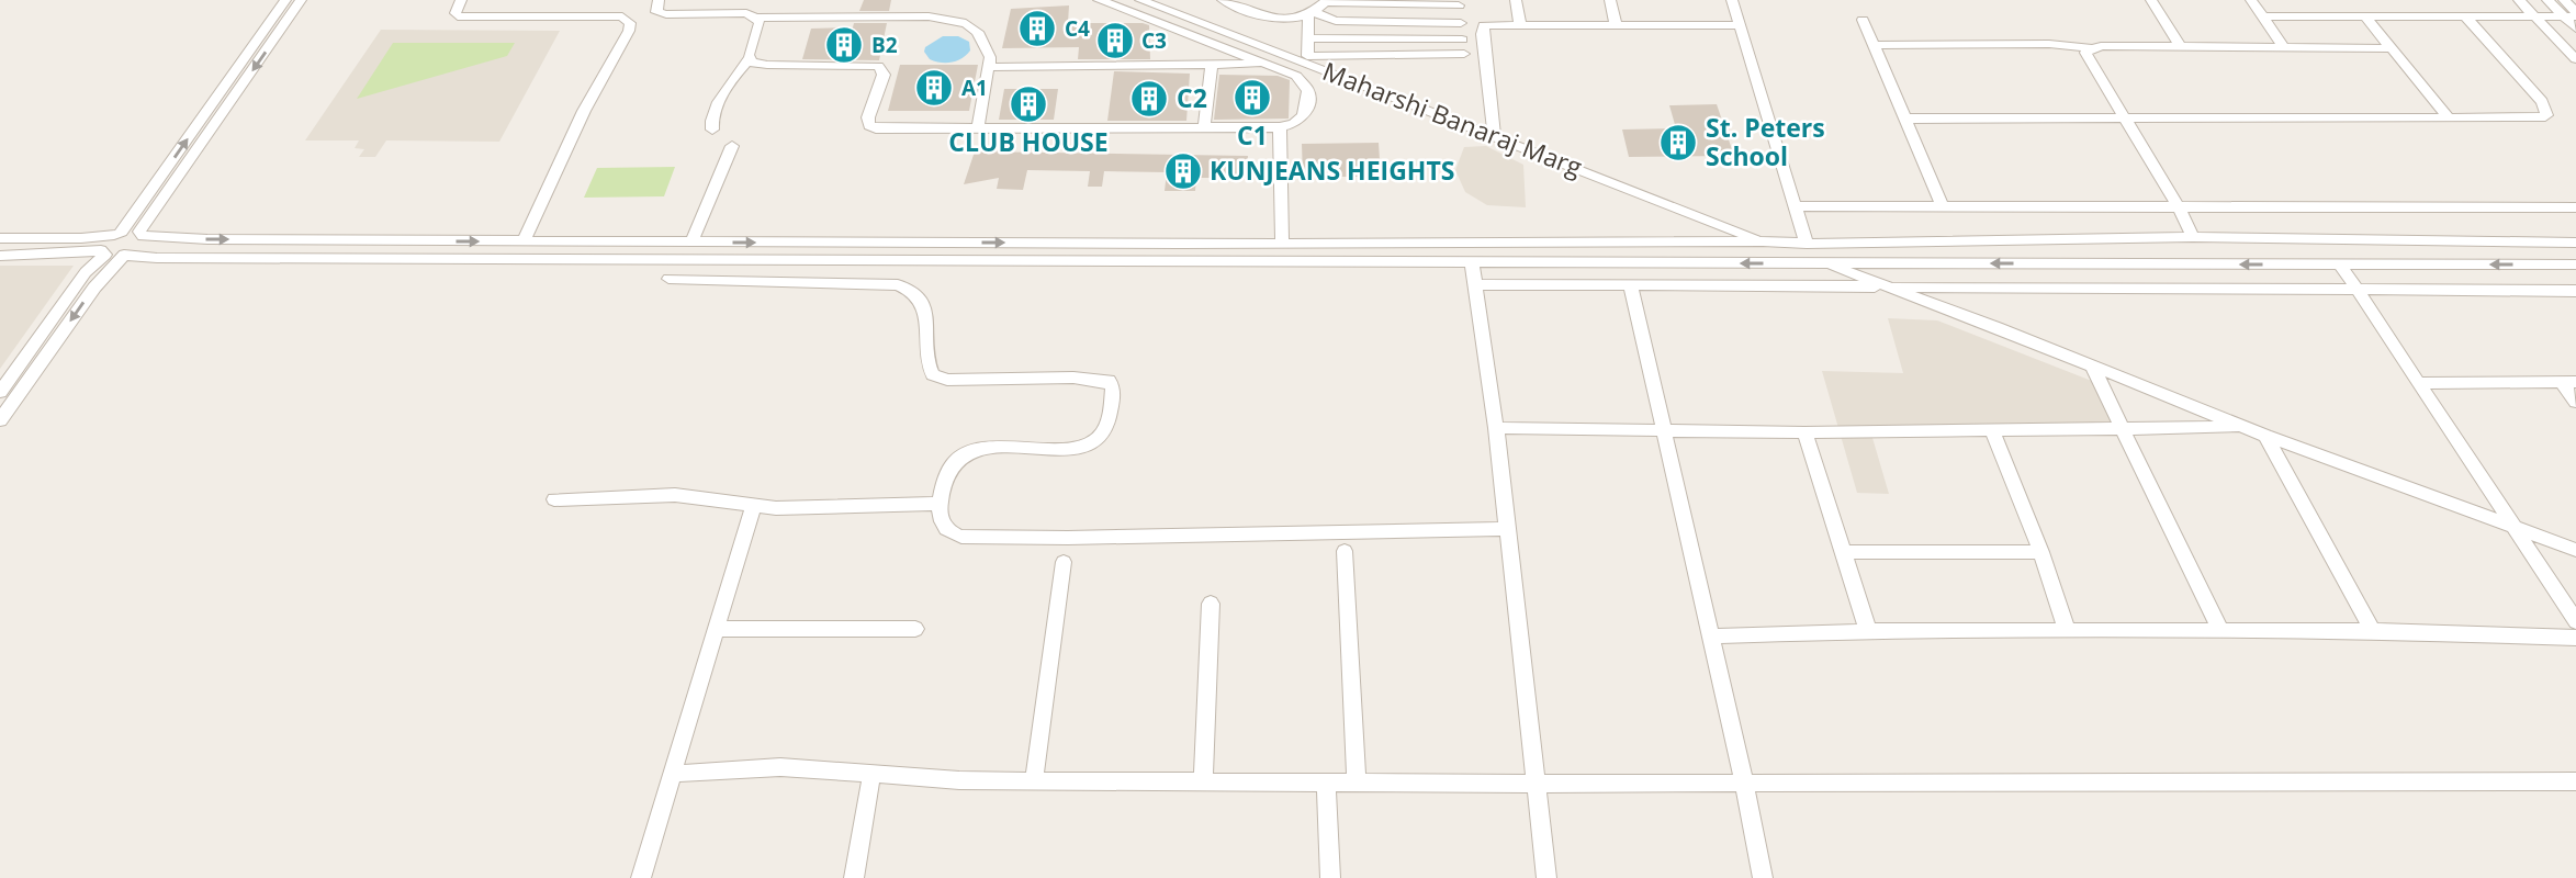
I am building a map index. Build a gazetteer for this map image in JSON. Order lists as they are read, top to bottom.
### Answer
{
  "streets": {
    "street": ["Maharshi Banaraj Marg"]
  },
  "places": {
    "building": [
      "C4",
      "C3",
      "B2",
      "A1",
      "C1",
      "C2",
      "CLUB HOUSE",
      "St. Peters School",
      "KUNJEANS HEIGHTS"
    ]
  }
}
